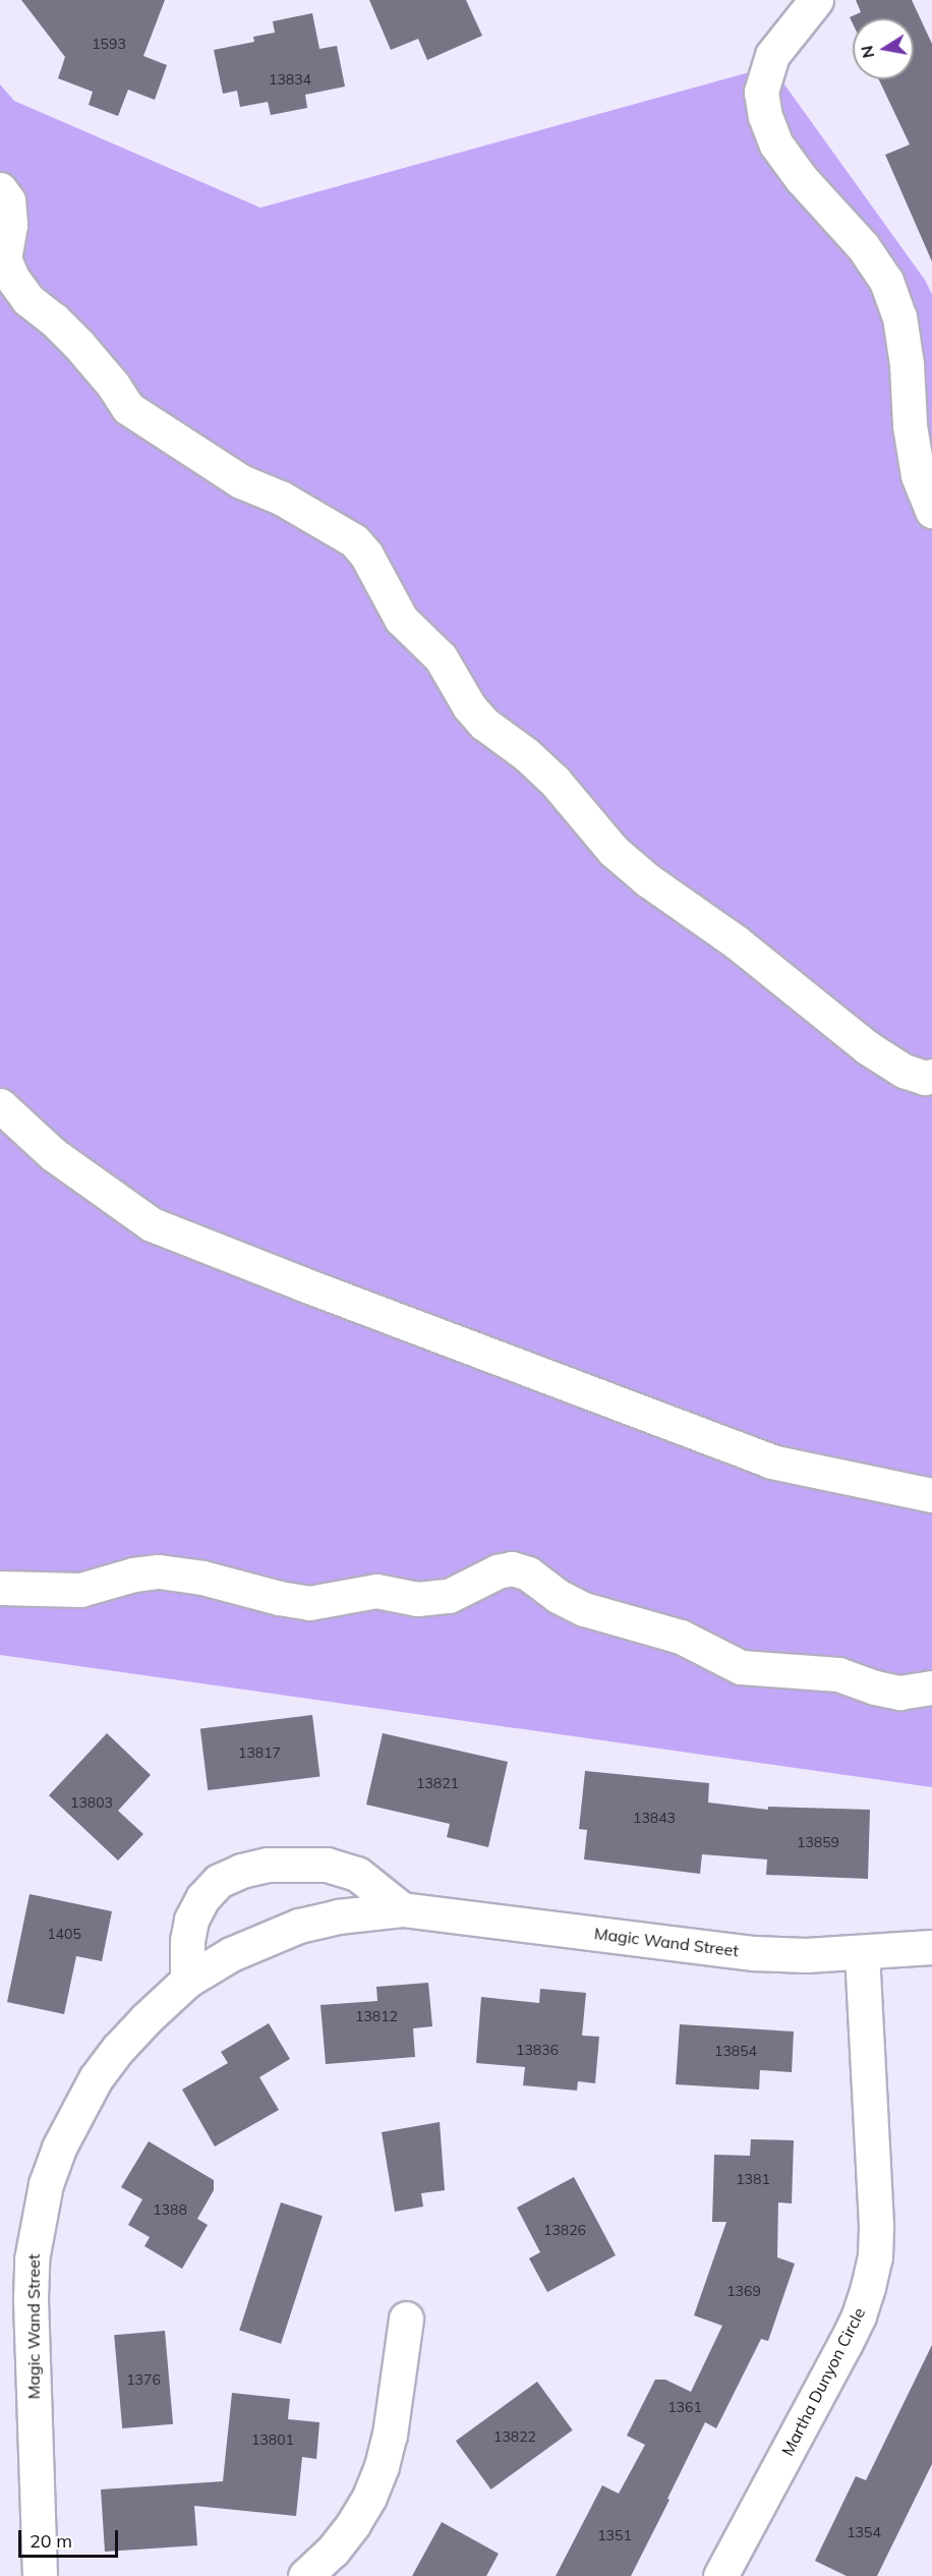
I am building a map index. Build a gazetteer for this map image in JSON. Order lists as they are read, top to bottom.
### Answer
{
  "streets": {
    "street": ["Magic Wand Street", "Martha Dunyon Circle"]
  },
  "crossings": [
    ["Magic Wand Street", "Martha Dunyon Circle"]
  ],
  "house_numbers": [
    "1593",
    "13834",
    "13817",
    "13821",
    "13803",
    "13843",
    "13859",
    "1405",
    "13812",
    "13836",
    "13854",
    "1381",
    "1388",
    "13826",
    "1369",
    "1376",
    "1361",
    "13822",
    "13801",
    "1354",
    "1351"
  ],
  "scale_bar": "20 m",
  "north": "left"
}
